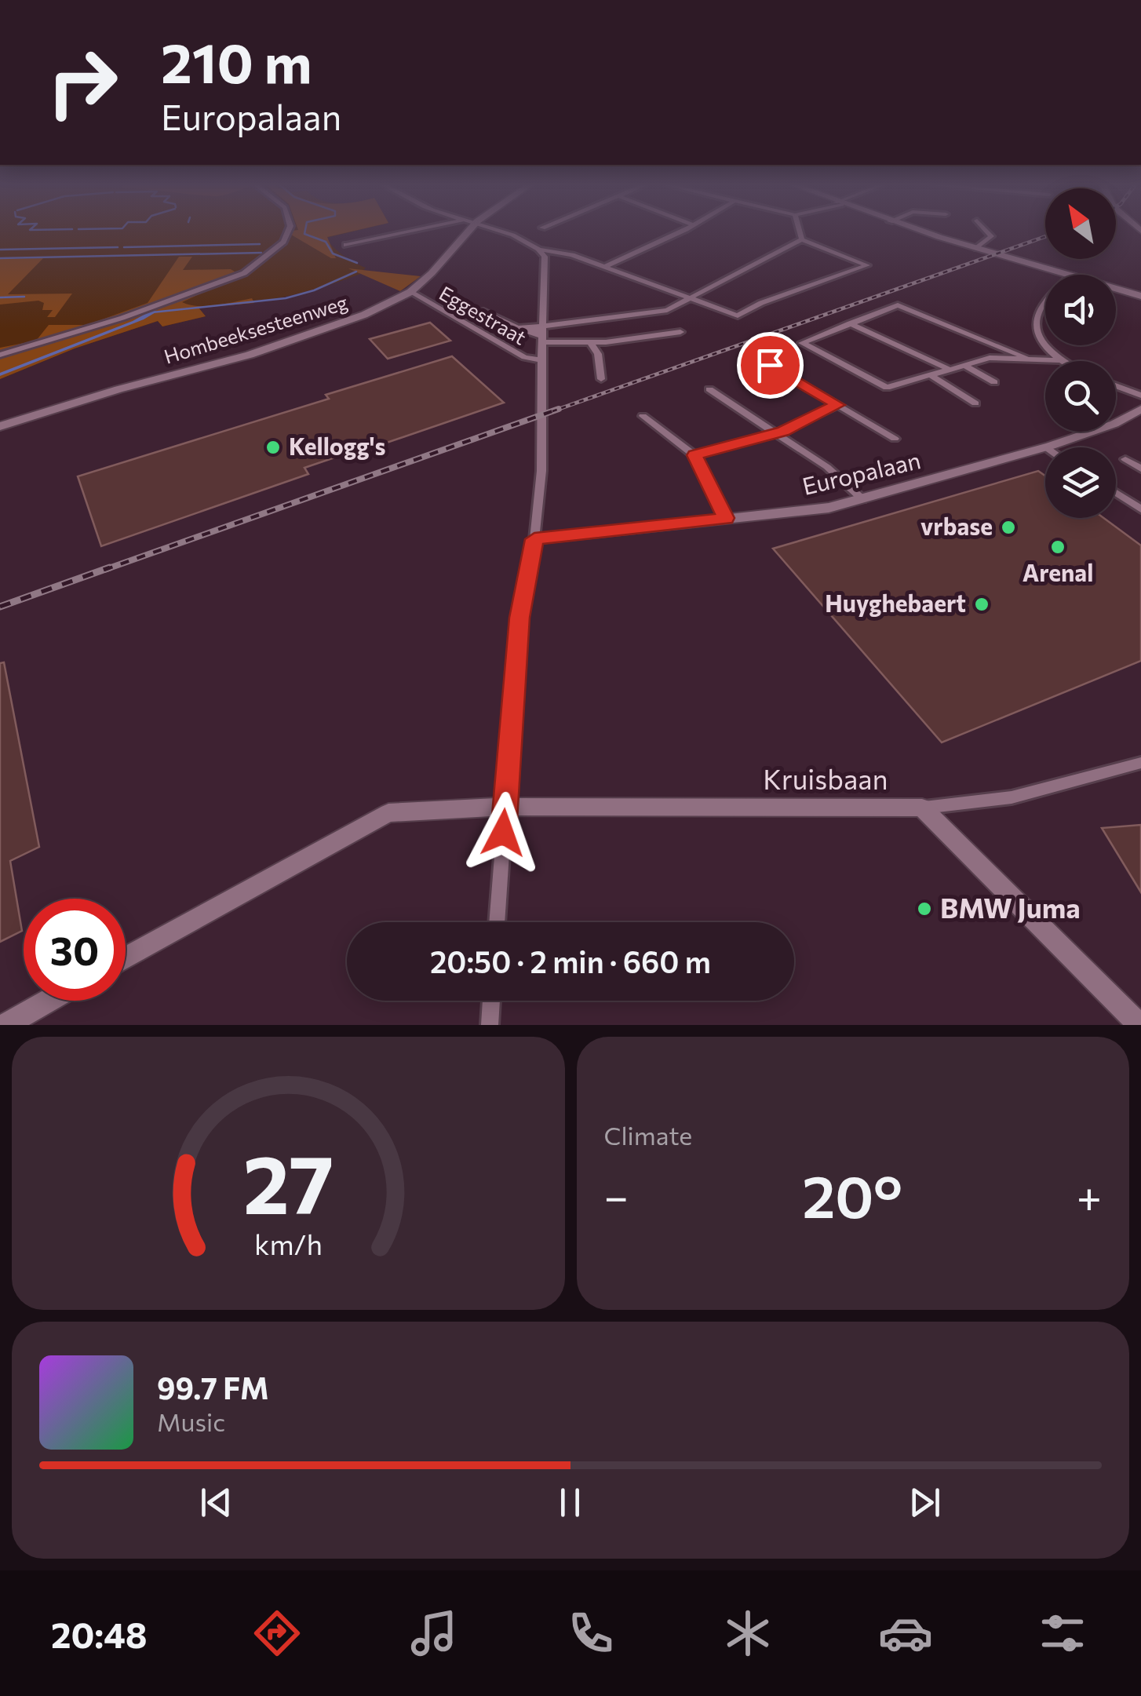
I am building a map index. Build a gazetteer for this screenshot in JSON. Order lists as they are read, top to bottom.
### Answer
{
  "streets": {
    "street": [
      "Eggestraat",
      "Hombeeksesteenweg",
      "Europalaan",
      "Kruisbaan"
    ]
  },
  "crossings": [
    ["Eggestraat", "Hombeeksesteenweg"]
  ],
  "places": [
    "Kellogg's",
    "vrbase",
    "Arenal",
    "Huyghebaert",
    "BMW Juma"
  ],
  "north": "top left",
  "page": {
    "turn": ["210 m", "Europalaan"],
    "limit": "30",
    "trip": "20:50 · 2 min · 660 m",
    "tile": "Climate",
    "heat": ["−", "20°", "+"],
    "song": ["99.7 FM", "Music"],
    "tabs": "20:48",
    "gauge": ["27", "km/h"]
  }
}
